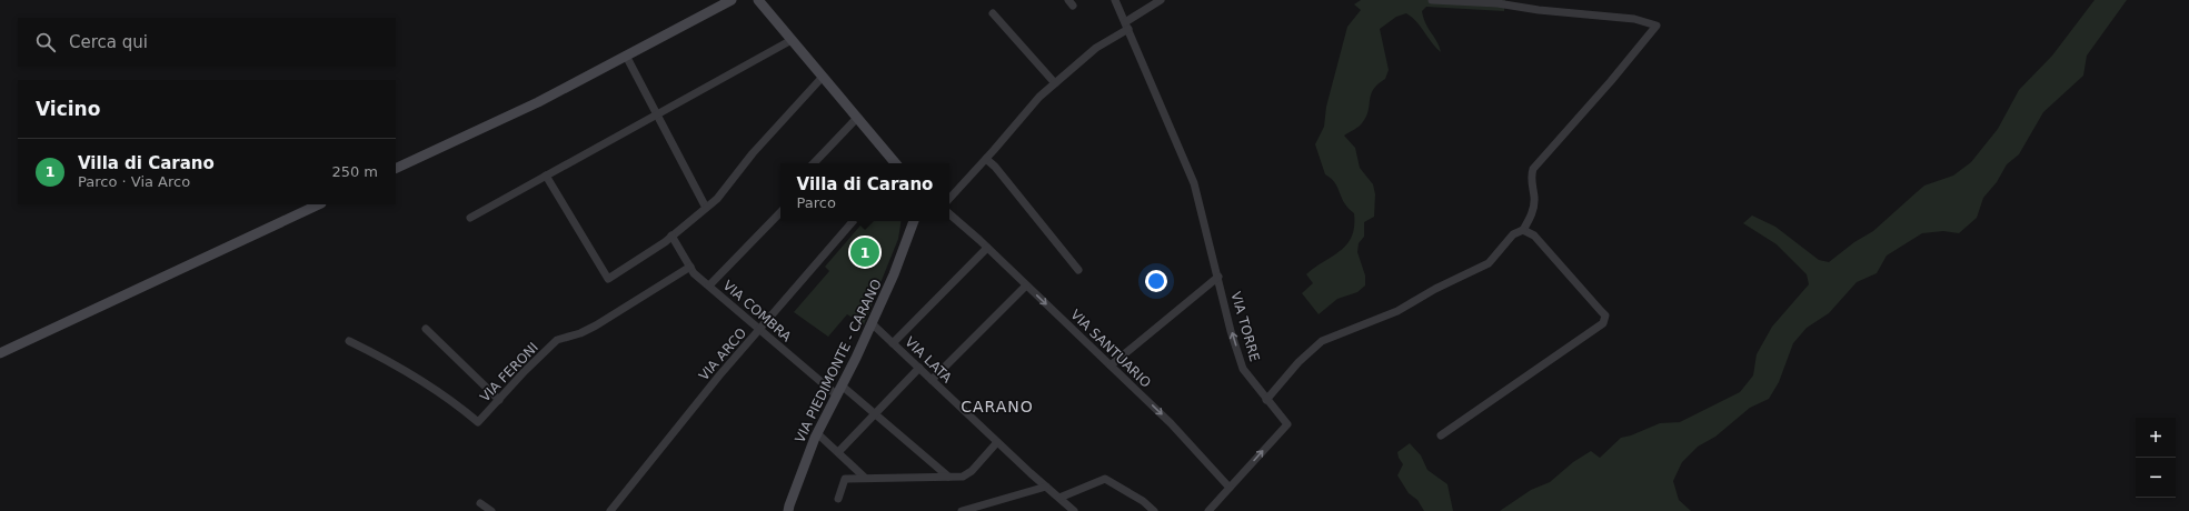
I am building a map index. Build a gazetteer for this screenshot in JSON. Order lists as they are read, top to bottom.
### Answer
{
  "streets": {
    "street": [
      "VIA COMBRA",
      "VIA TORRE",
      "VIA SANTUARIO",
      "VIA ARCO",
      "VIA LATA",
      "VIA PIEDIMONTE - CARANO",
      "VIA FERONI"
    ]
  },
  "crossings": [
    ["VIA COMBRA", "VIA ARCO"],
    ["VIA COMBRA", "VIA PIEDIMONTE - CARANO"],
    ["VIA COMBRA", "VIA FERONI"],
    ["VIA TORRE", "VIA SANTUARIO"],
    ["VIA LATA", "VIA PIEDIMONTE - CARANO"]
  ],
  "one_way": ["VIA TORRE", "VIA SANTUARIO"],
  "districts": ["CARANO"],
  "page": {
    "search": "Cerca qui",
    "heading": "Vicino",
    "list": [
      {
        "mark": "1",
        "name": "Villa di Carano",
        "note": "Parco · Via Arco",
        "value": "250 m"
      }
    ],
    "popup": ["Villa di Carano", "Parco"],
    "pins": "1",
    "map_buttons": ["+", "−"]
  }
}
